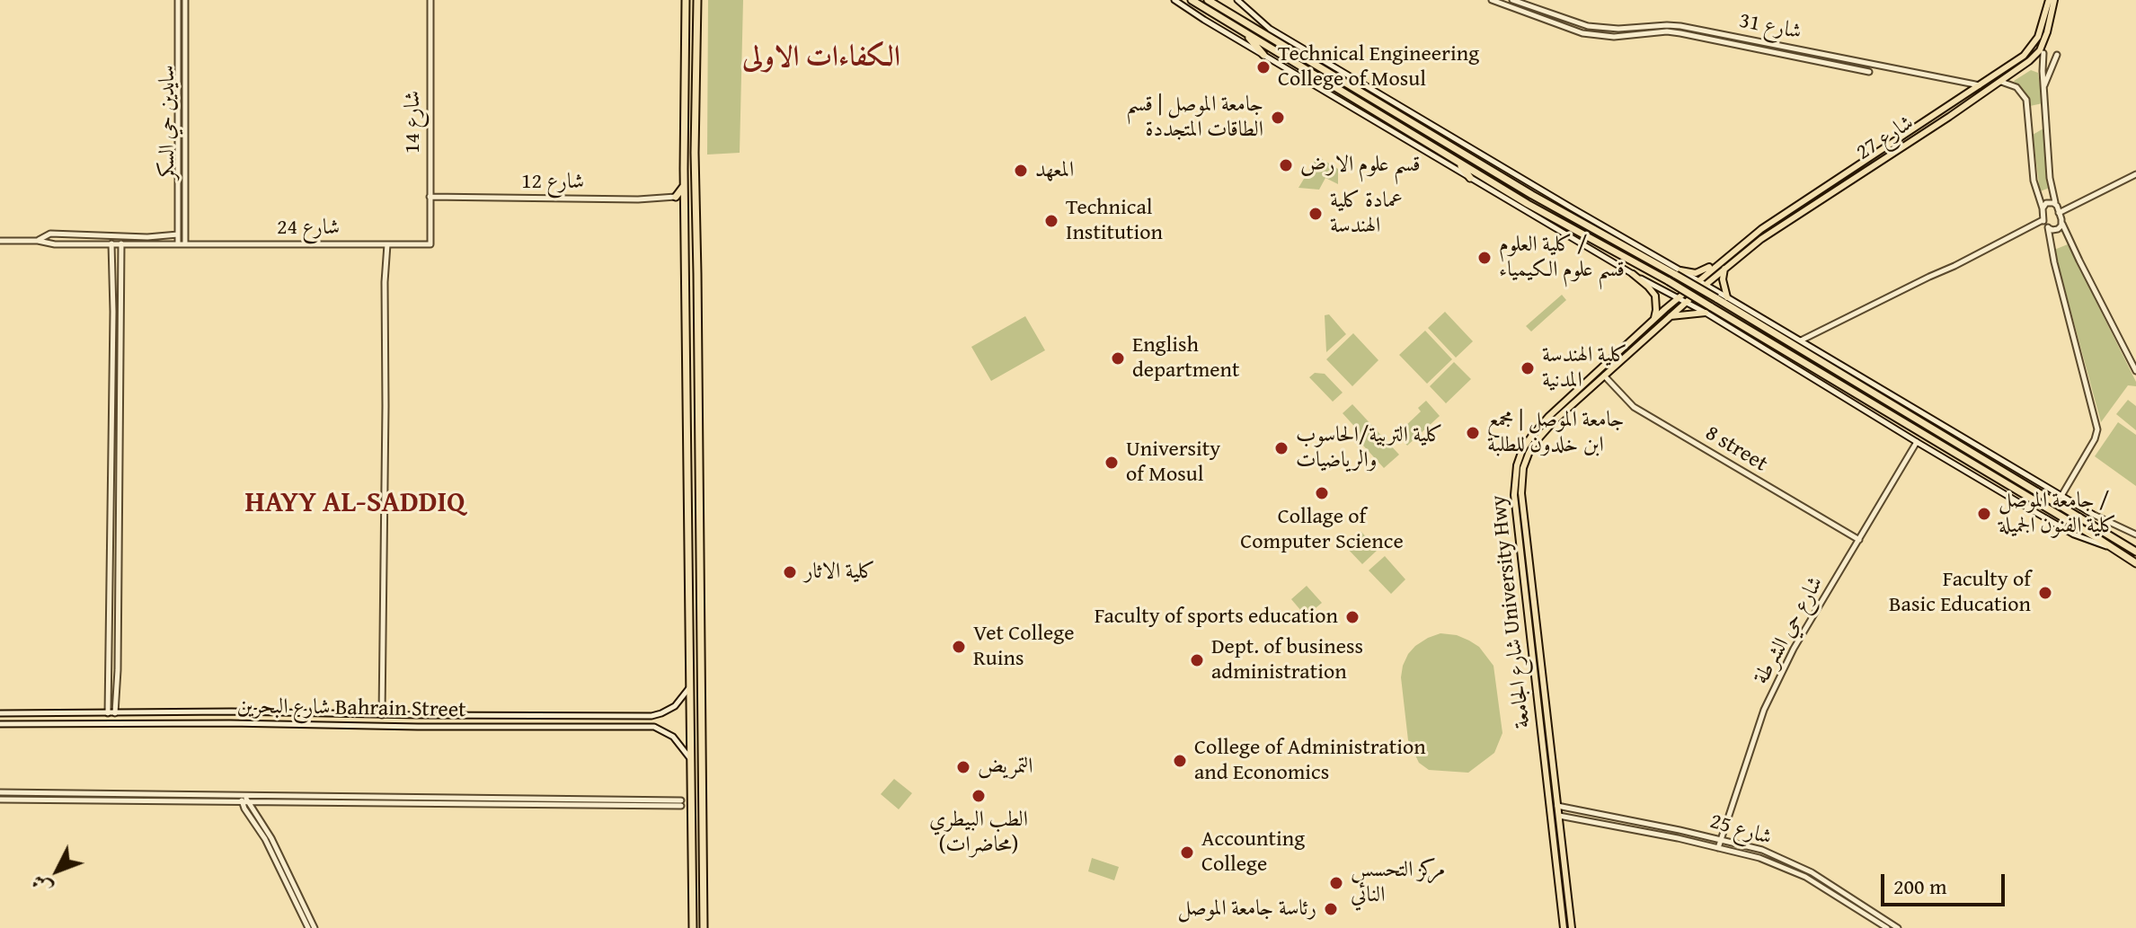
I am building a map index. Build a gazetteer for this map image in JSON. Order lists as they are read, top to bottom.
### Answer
{
  "streets": {
    "main road": ["شارع 27", "شارع الجامعة University Hwy"],
    "street": [
      "شارع 31",
      "سايدين حي السكر",
      "شارع 14",
      "شارع 12",
      "شارع 24",
      "8 street",
      "شارع حي الشرطة",
      "شارع البحرين Bahrain Street",
      "شارع 25"
    ]
  },
  "crossings": [
    ["شارع 31", "شارع 27"],
    ["سايدين حي السكر", "شارع 24"],
    ["شارع 14", "شارع 12"],
    ["شارع 14", "شارع 24"],
    ["شارع 27", "شارع الجامعة University Hwy"],
    ["8 street", "شارع الجامعة University Hwy"],
    ["8 street", "شارع حي الشرطة"],
    ["شارع الجامعة University Hwy", "شارع 25"],
    ["شارع حي الشرطة", "شارع 25"]
  ],
  "districts": ["الكفاءات الاولى", "HAYY AL-SADDIQ"],
  "places": [
    "Technical Engineering College of Mosul",
    "جامعة الموصل | قسم الطاقات المتجددة",
    "قسم علوم الارض",
    "المعهد",
    "عمادة كلية الهندسة",
    "Technical Institution",
    "كلية العلوم / قسم علوم الكيمياء",
    "English department",
    "كلية الهندسة المدنية",
    "جامعة الموصل | مجمع ابن خلدون للطلبة",
    "كلية التربية/الحاسوب والرياضيات",
    "University of Mosul",
    "Collage of Computer Science",
    "جامعة الموصل / كلية الفنون الجميلة",
    "كلية الاثار",
    "Faculty of Basic Education",
    "Faculty of sports education",
    "Vet College Ruins",
    "Dept. of business administration",
    "College of Administration and Economics",
    "التمريض",
    "الطب البيطري (محاضرات)",
    "Accounting College",
    "مركز التحسس النائي",
    "رئاسة جامعة الموصل"
  ],
  "scale_bar": "200 m",
  "north": "bottom left"
}
